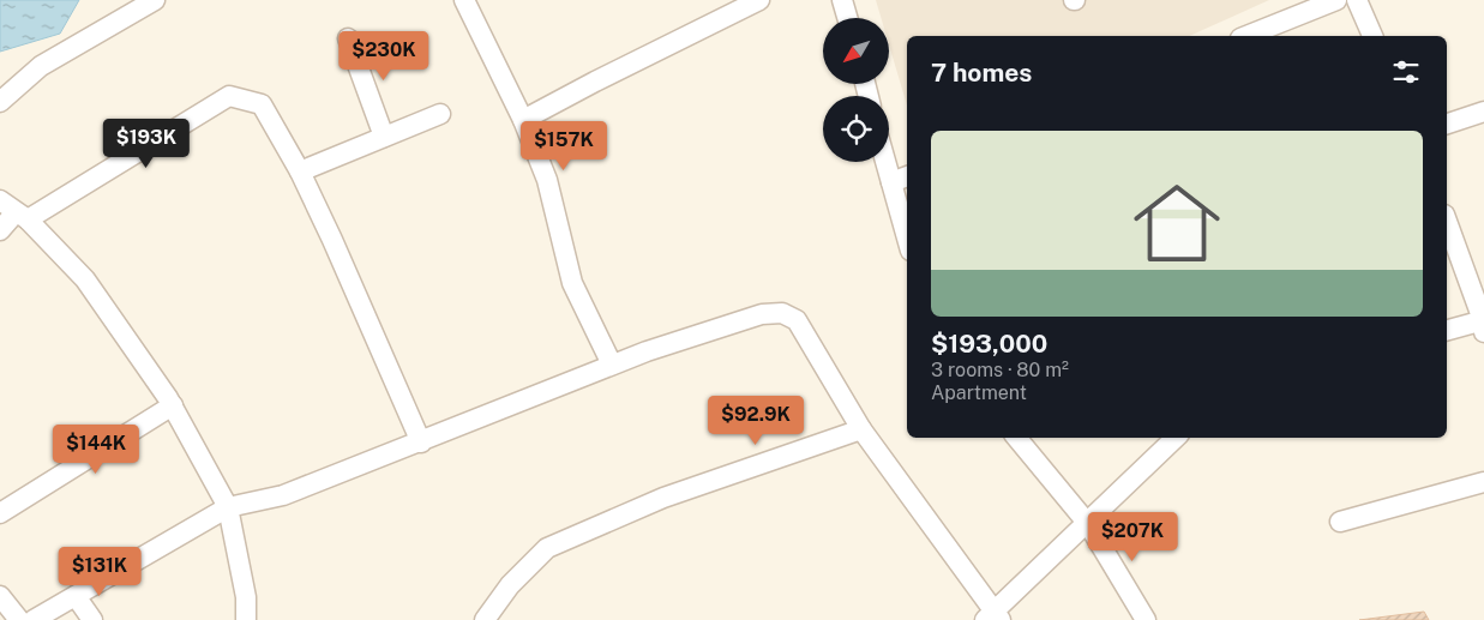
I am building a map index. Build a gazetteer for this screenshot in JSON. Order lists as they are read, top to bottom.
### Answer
{
  "north": "bottom left",
  "page": {
    "price": [
      "$230K",
      "$193K",
      "$157K",
      "$92.9K",
      "$144K",
      "$207K",
      "$131K"
    ],
    "heading": "7 homes",
    "list": [
      {
        "name": "$193,000",
        "note": "3 rooms · 80 m² · Apartment"
      }
    ]
  }
}
